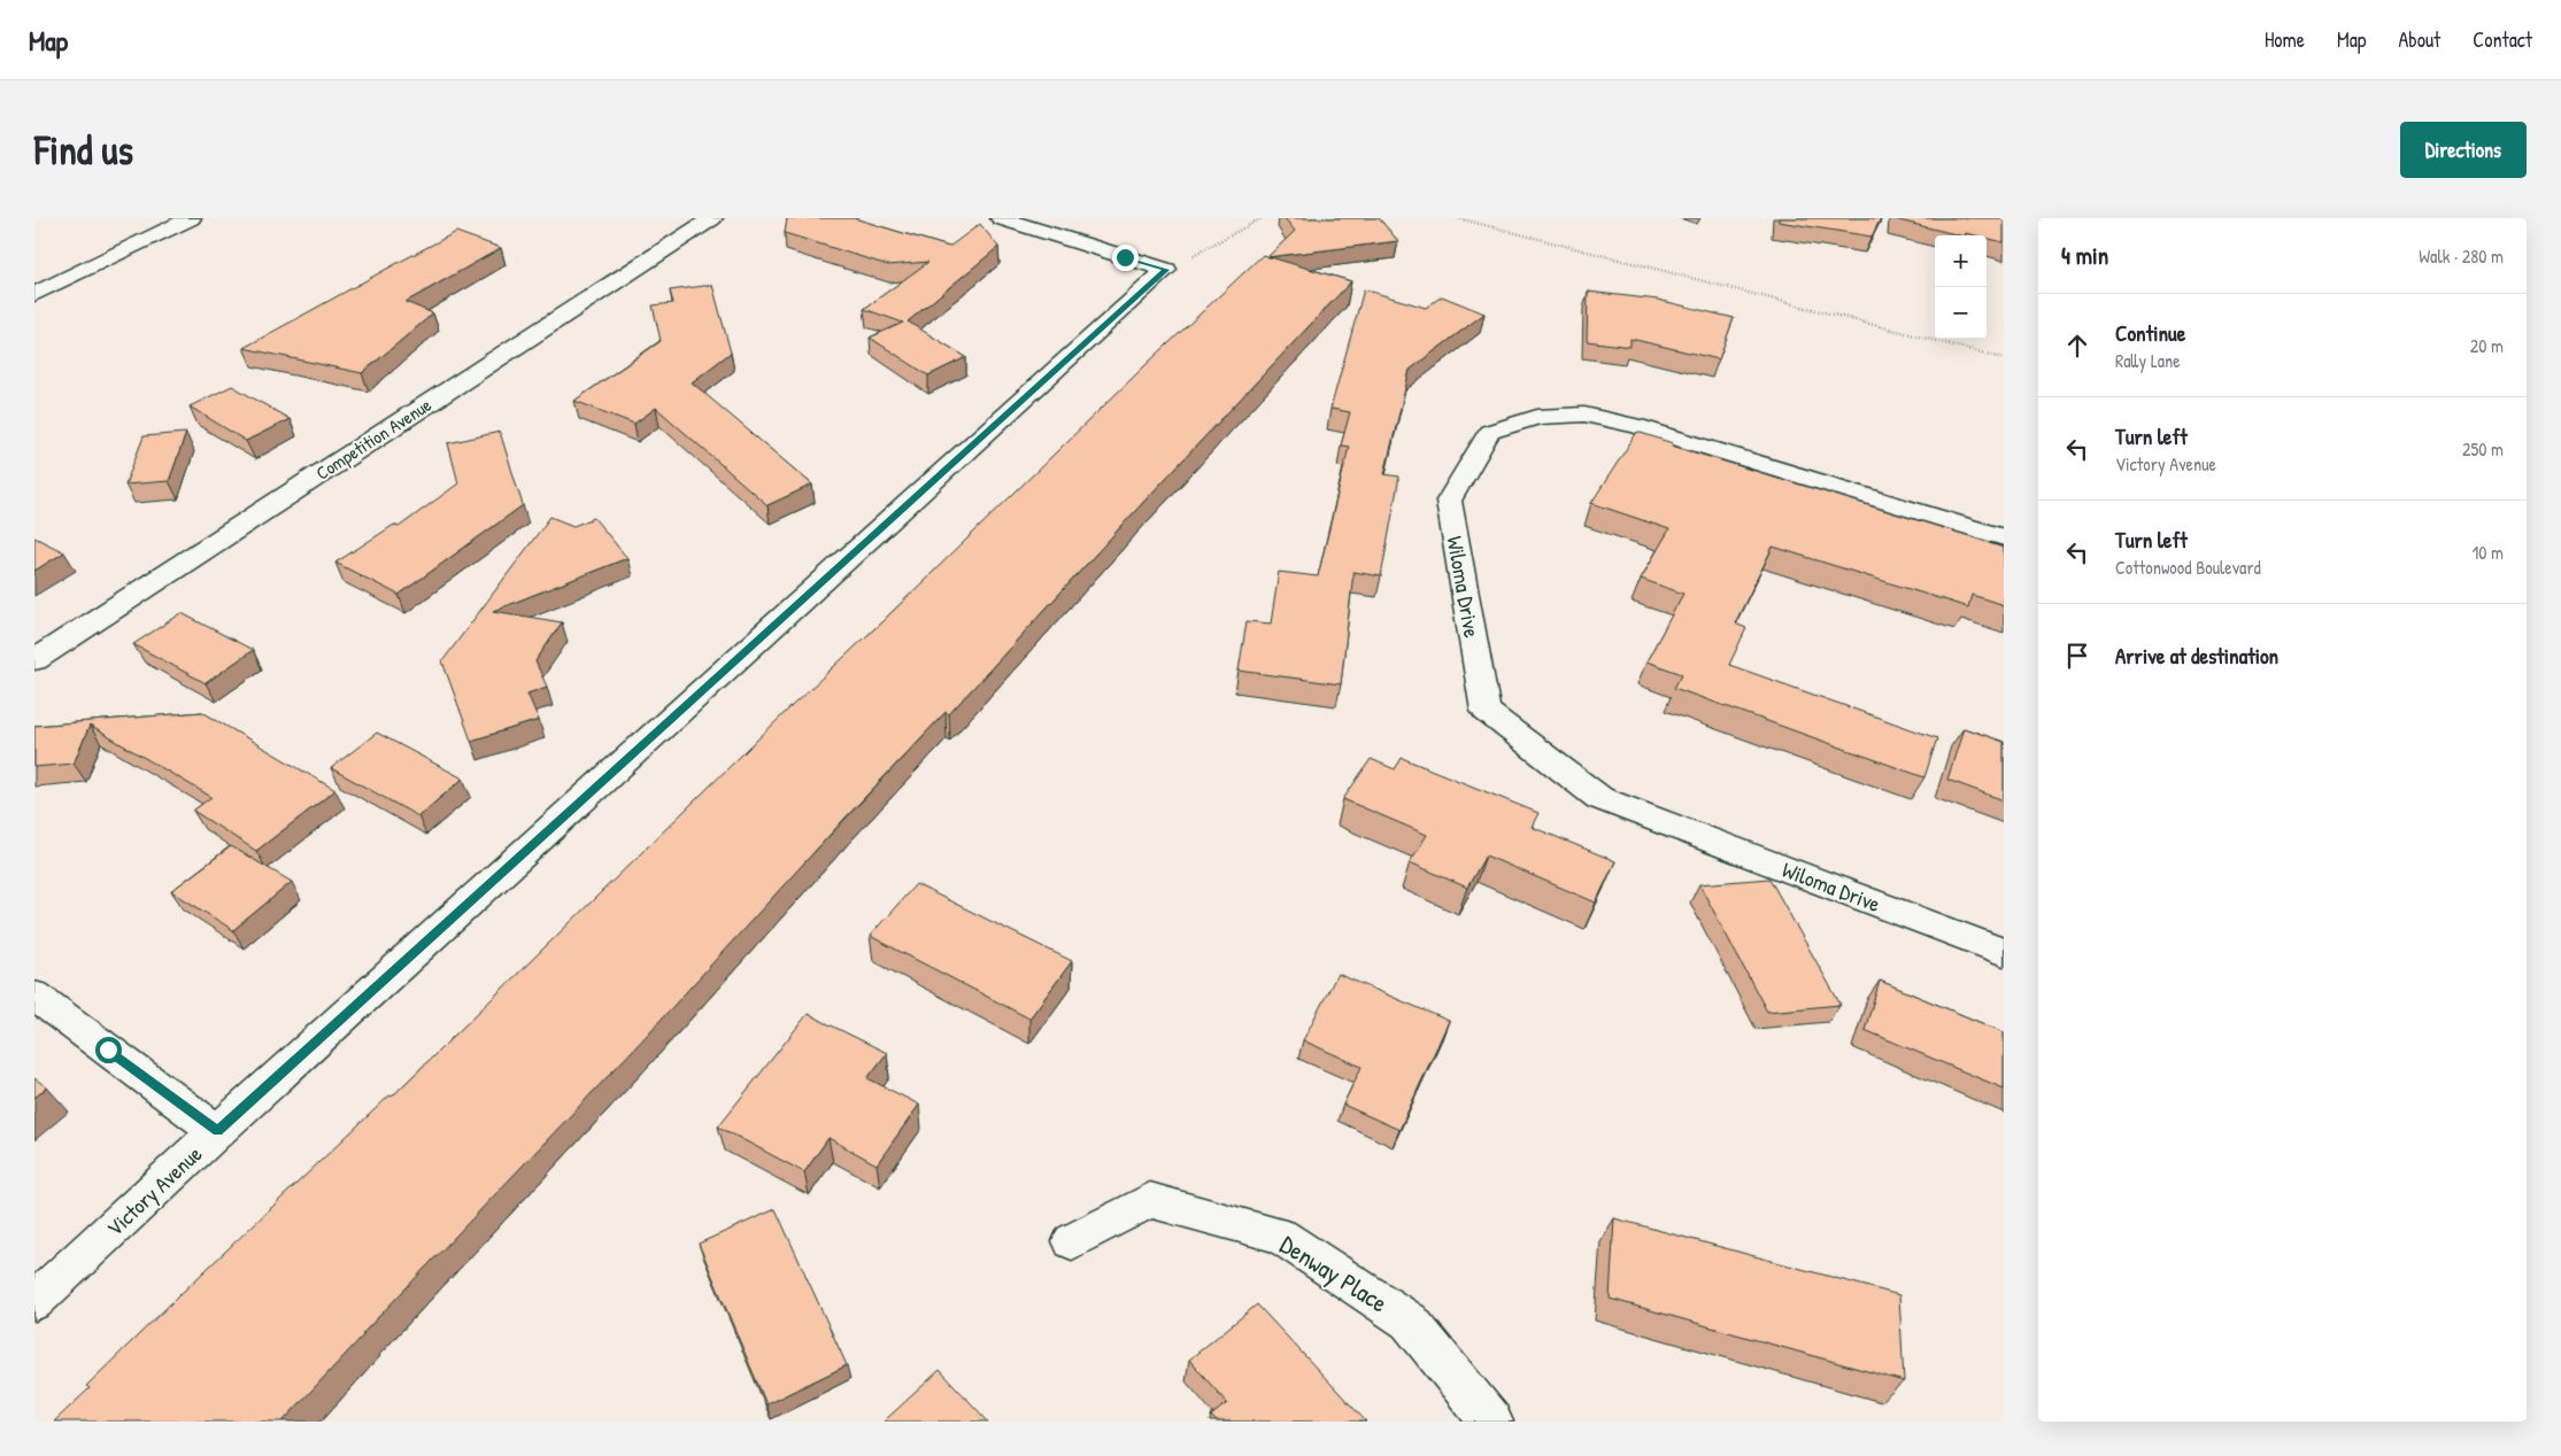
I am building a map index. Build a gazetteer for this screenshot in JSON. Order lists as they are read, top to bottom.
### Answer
{
  "streets": {
    "street": [
      "Competition Avenue",
      "Wiloma Drive",
      "Victory Avenue",
      "Denway Place"
    ]
  },
  "page": {
    "header": "Map",
    "nav": [
      "Home",
      "Map",
      "About",
      "Contact"
    ],
    "buttons": "Directions",
    "title": "Find us",
    "heading": ["4 min", "Walk · 280 m"],
    "map_buttons": ["+", "−"],
    "list": [
      ["Continue", "Rally Lane", "20 m"],
      ["Turn left", "Victory Avenue", "250 m"],
      ["Turn left", "Cottonwood Boulevard", "10 m"],
      "Arrive at destination"
    ]
  }
}
